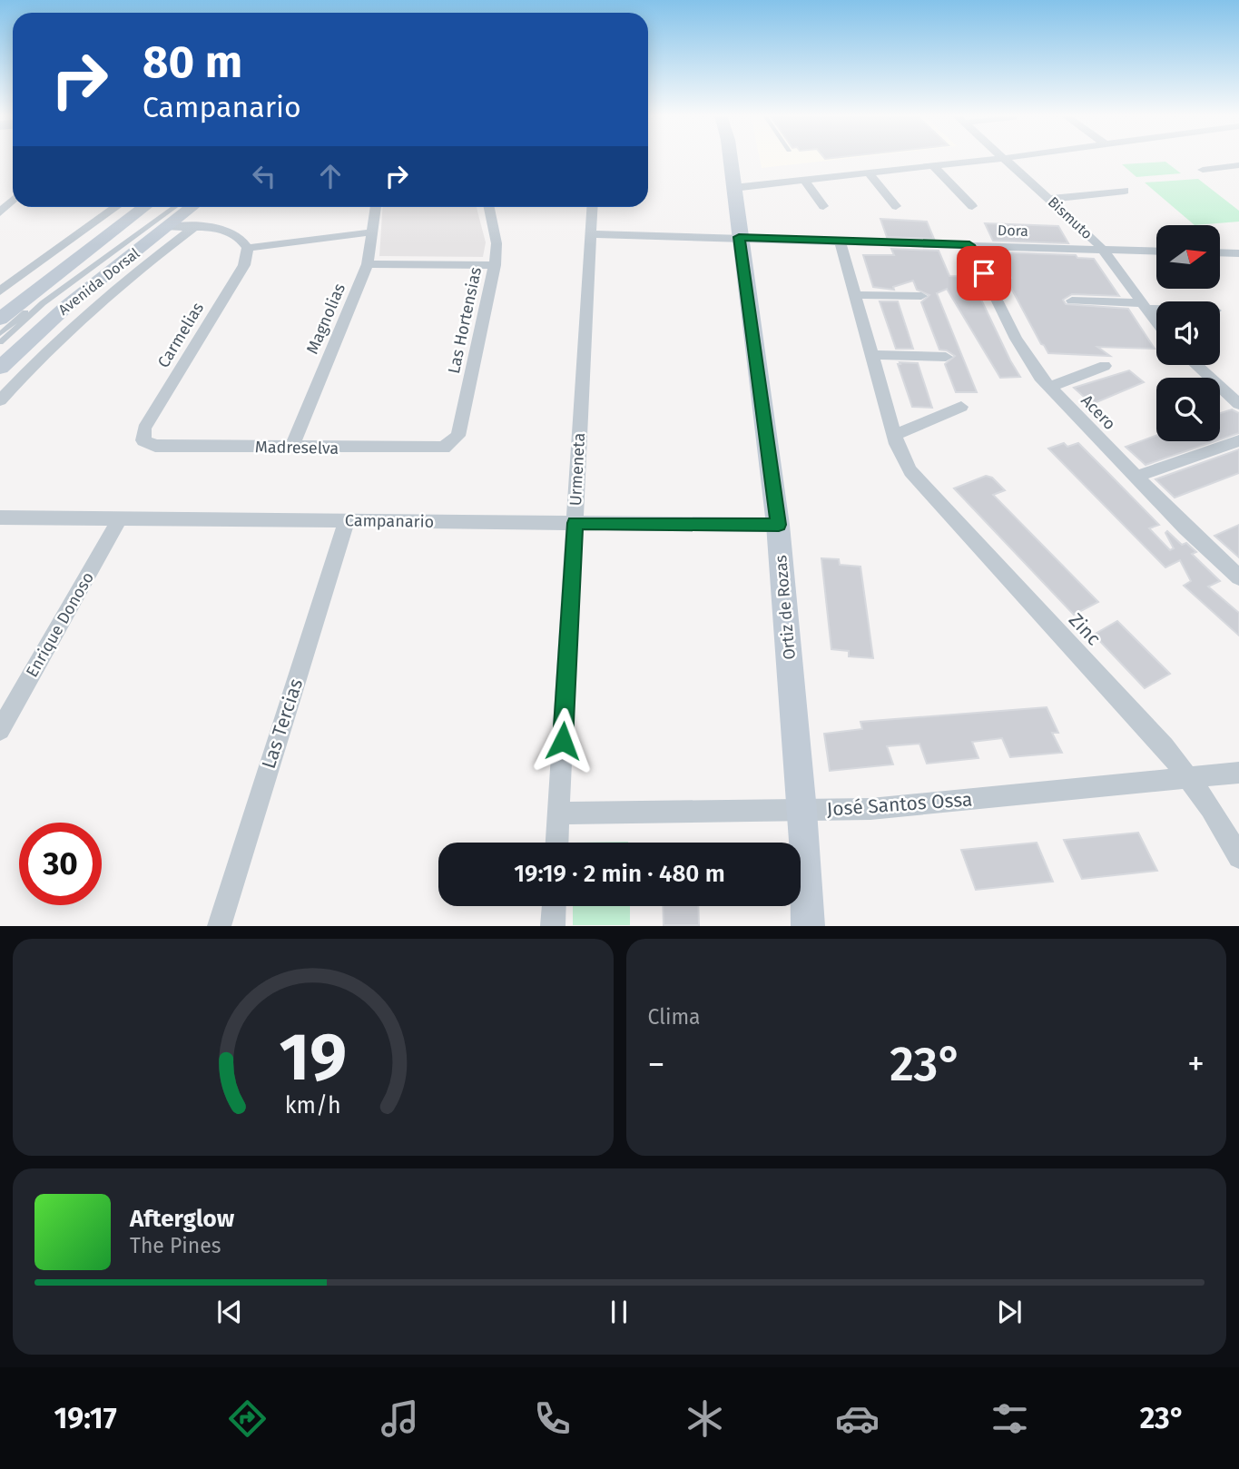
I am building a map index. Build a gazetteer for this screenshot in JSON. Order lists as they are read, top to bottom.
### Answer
{
  "streets": {
    "street": [
      "Bismuto",
      "Dora",
      "Avenida Dorsal",
      "Magnolias",
      "Las Hortensias",
      "Carmelias",
      "Acero",
      "Madreselva",
      "Urmeneta",
      "Campanario",
      "Ortiz de Rozas",
      "Enrique Donoso",
      "Zinc",
      "Las Tercias",
      "José Santos Ossa"
    ]
  },
  "crossings": [
    ["Bismuto", "Dora"],
    ["Dora", "Acero"],
    ["Dora", "Urmeneta"],
    ["Dora", "Ortiz de Rozas"],
    ["Dora", "Zinc"],
    ["Magnolias", "Madreselva"],
    ["Las Hortensias", "Madreselva"],
    ["Carmelias", "Madreselva"],
    ["Urmeneta", "Campanario"],
    ["Urmeneta", "José Santos Ossa"],
    ["Campanario", "Ortiz de Rozas"],
    ["Campanario", "Enrique Donoso"],
    ["Campanario", "Las Tercias"],
    ["Ortiz de Rozas", "José Santos Ossa"],
    ["Zinc", "José Santos Ossa"]
  ],
  "north": "right",
  "page": {
    "turn": ["80 m", "Campanario"],
    "limit": "30",
    "trip": "19:19 · 2 min · 480 m",
    "tile": "Clima",
    "heat": ["−", "23°", "+"],
    "song": ["Afterglow", "The Pines"],
    "tabs": ["19:17", "23°"],
    "gauge": ["19", "km/h"]
  }
}
